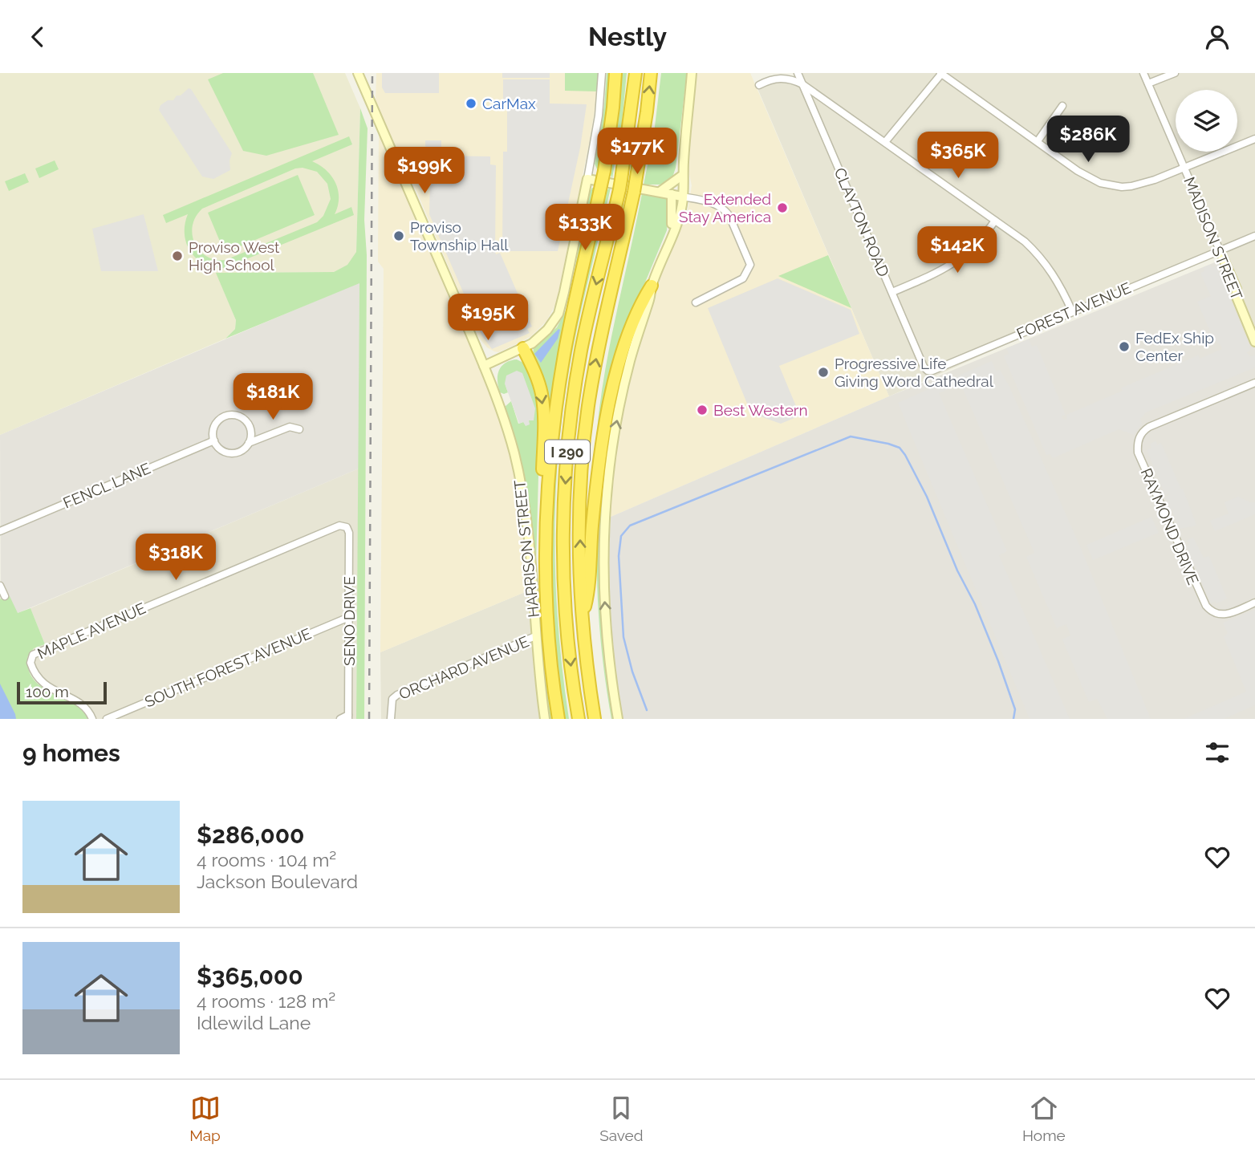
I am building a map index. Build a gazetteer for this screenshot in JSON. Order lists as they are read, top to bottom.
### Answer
{
  "streets": {
    "highway": ["I 290"],
    "main road": ["MADISON STREET", "HARRISON STREET"],
    "street": [
      "CLAYTON ROAD",
      "FOREST AVENUE",
      "FENCL LANE",
      "RAYMOND DRIVE",
      "SENO DRIVE",
      "MAPLE AVENUE",
      "SOUTH FOREST AVENUE",
      "ORCHARD AVENUE"
    ]
  },
  "crossings": [
    ["CLAYTON ROAD", "FOREST AVENUE"],
    ["MADISON STREET", "FOREST AVENUE"],
    ["HARRISON STREET", "ORCHARD AVENUE"],
    ["SENO DRIVE", "MAPLE AVENUE"],
    ["SENO DRIVE", "SOUTH FOREST AVENUE"]
  ],
  "places": [
    "CarMax",
    "Extended Stay America",
    "Proviso Township Hall",
    "Proviso West High School",
    "FedEx Ship Center",
    "Progressive Life Giving Word Cathedral",
    "Best Western"
  ],
  "scale_bar": "100 m",
  "page": {
    "header": "Nestly",
    "price": [
      "$286K",
      "$177K",
      "$365K",
      "$199K",
      "$133K",
      "$142K",
      "$195K",
      "$181K",
      "$318K"
    ],
    "scale": "100 m",
    "heading": "9 homes",
    "list": [
      {
        "name": "$286,000",
        "note": "4 rooms · 104 m² · Jackson Boulevard"
      },
      {
        "name": "$365,000",
        "note": "4 rooms · 128 m² · Idlewild Lane"
      }
    ],
    "tabs": ["Map", "Saved", "Home"]
  }
}
